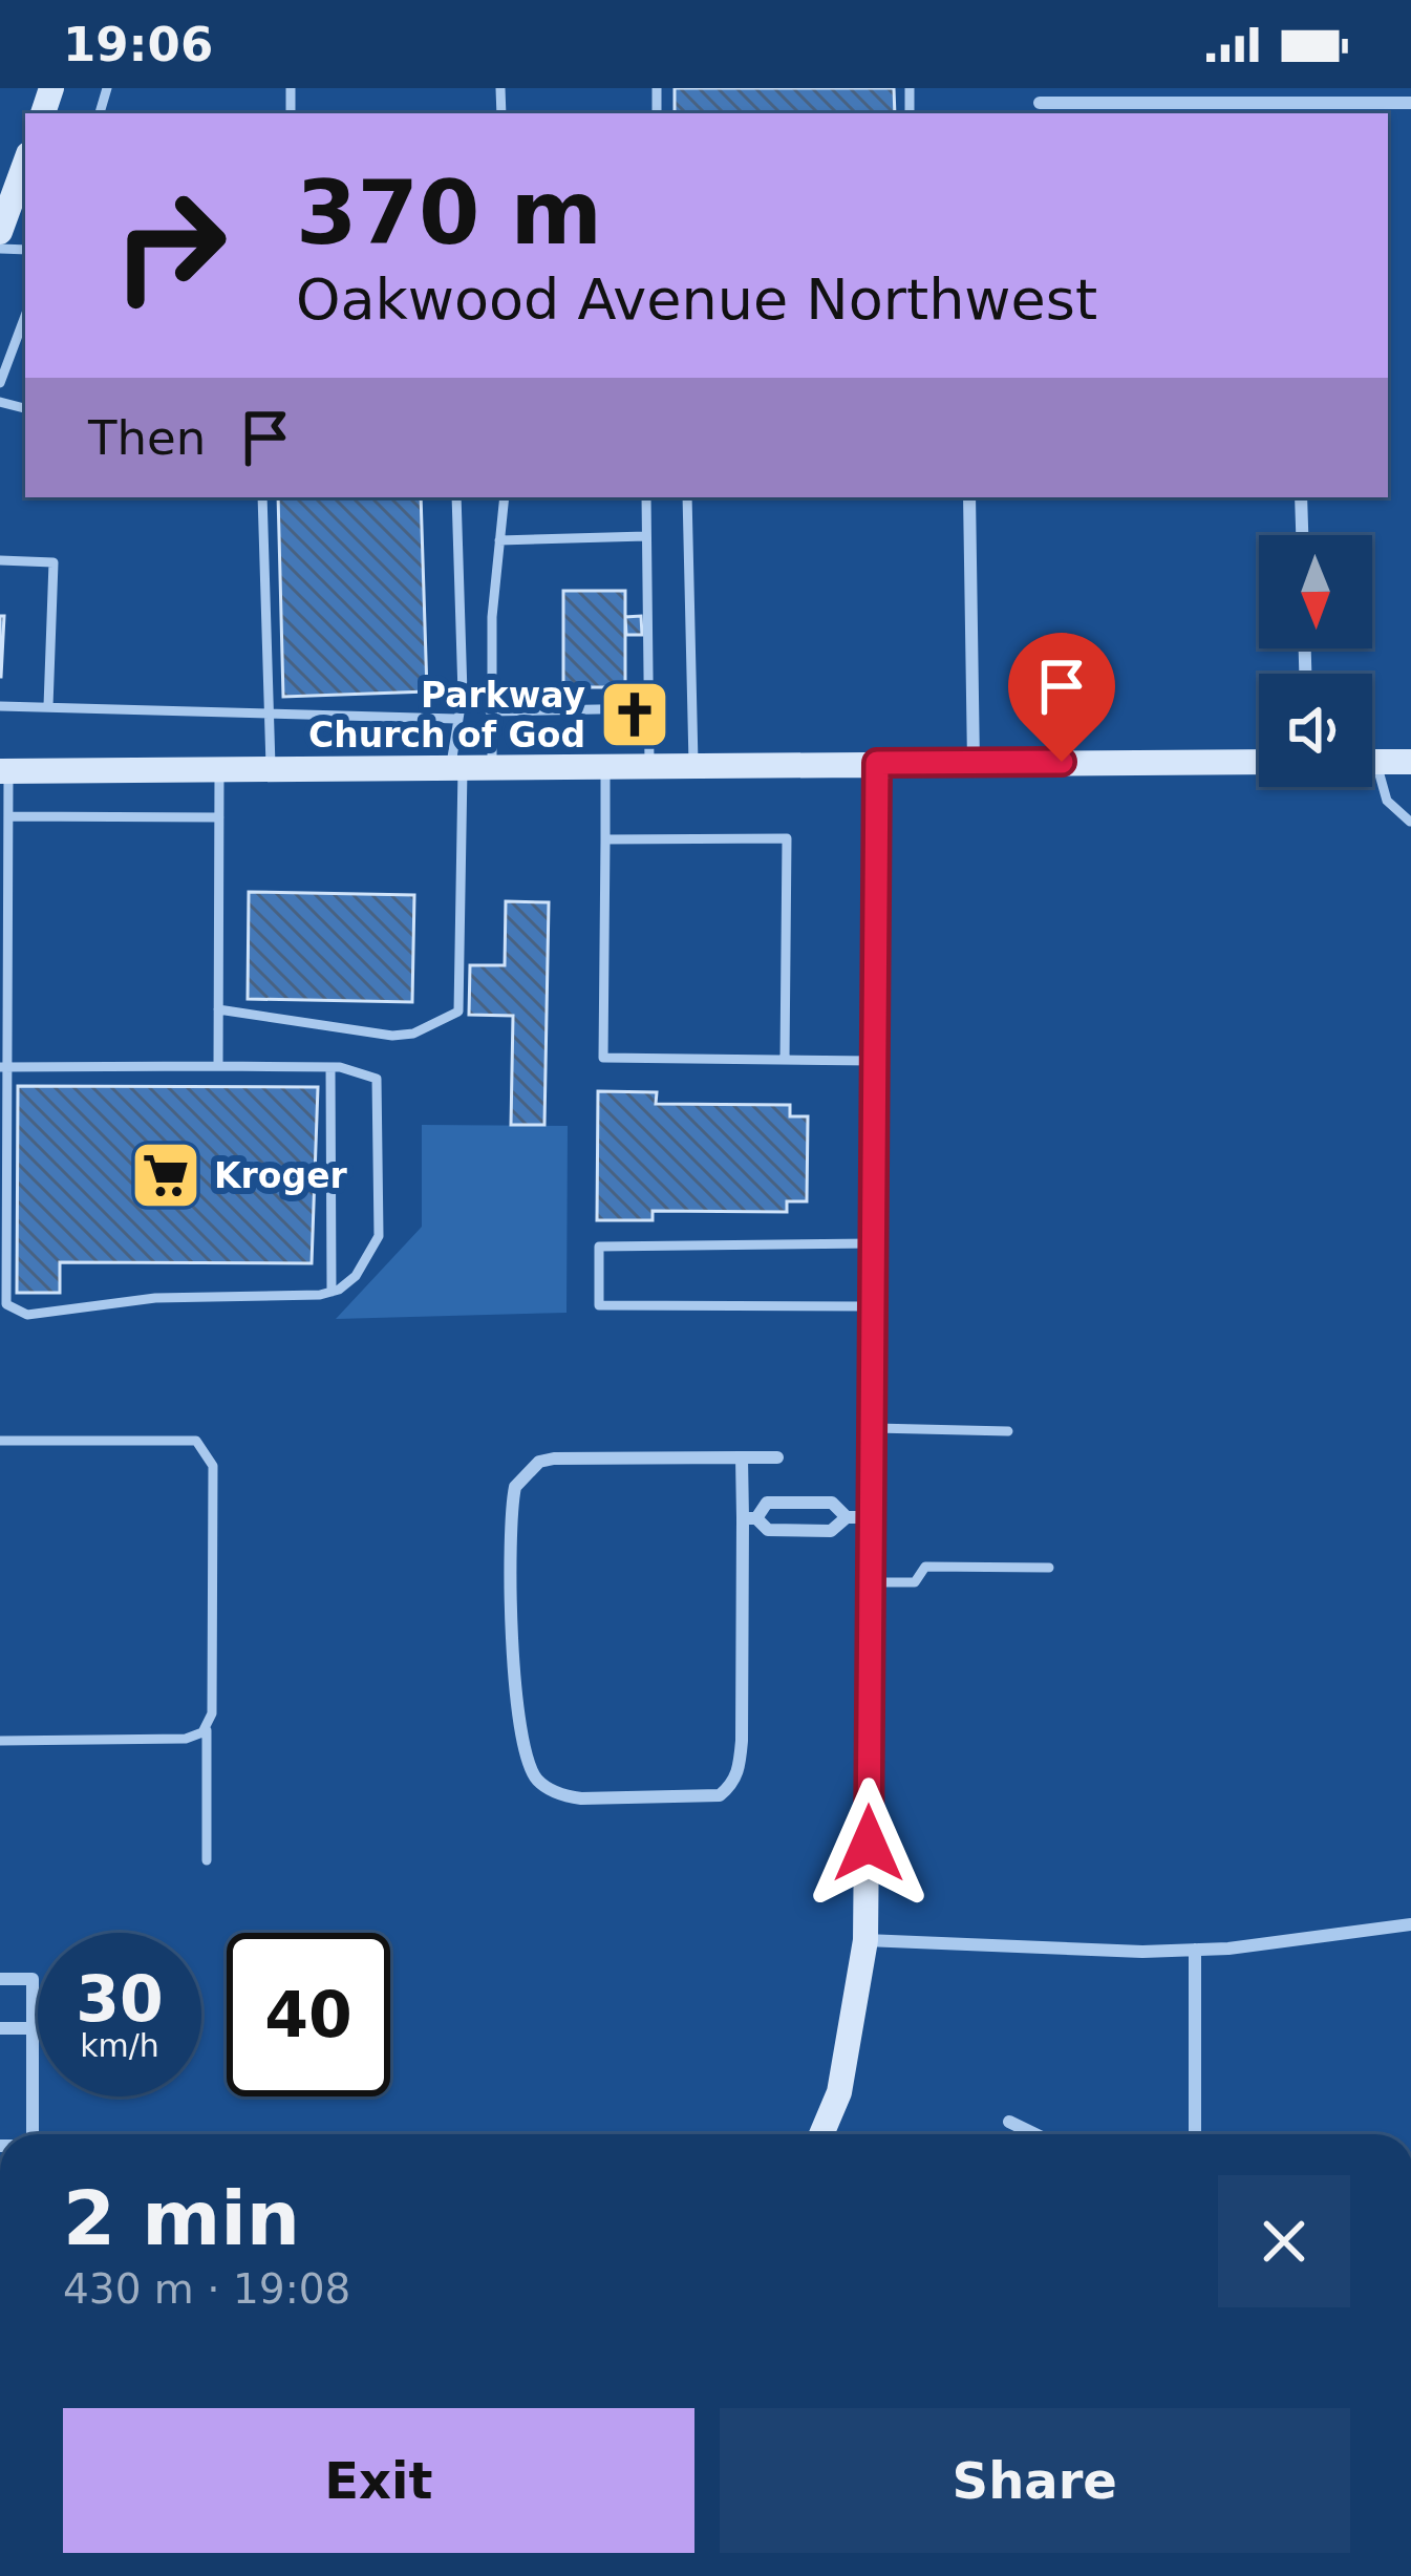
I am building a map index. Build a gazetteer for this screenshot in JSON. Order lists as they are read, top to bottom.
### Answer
{
  "places": {
    "church": ["Parkway Church of God"],
    "supermarket": ["Kroger"]
  },
  "north": "bottom",
  "page": {
    "status": "19:06",
    "turn": ["370 m", "Oakwood Avenue Northwest"],
    "then": "Then",
    "speed": "30 km/h",
    "limit": "40",
    "heading": ["2 min", "430 m · 19:08"],
    "buttons": ["Exit", "Share"]
  }
}
